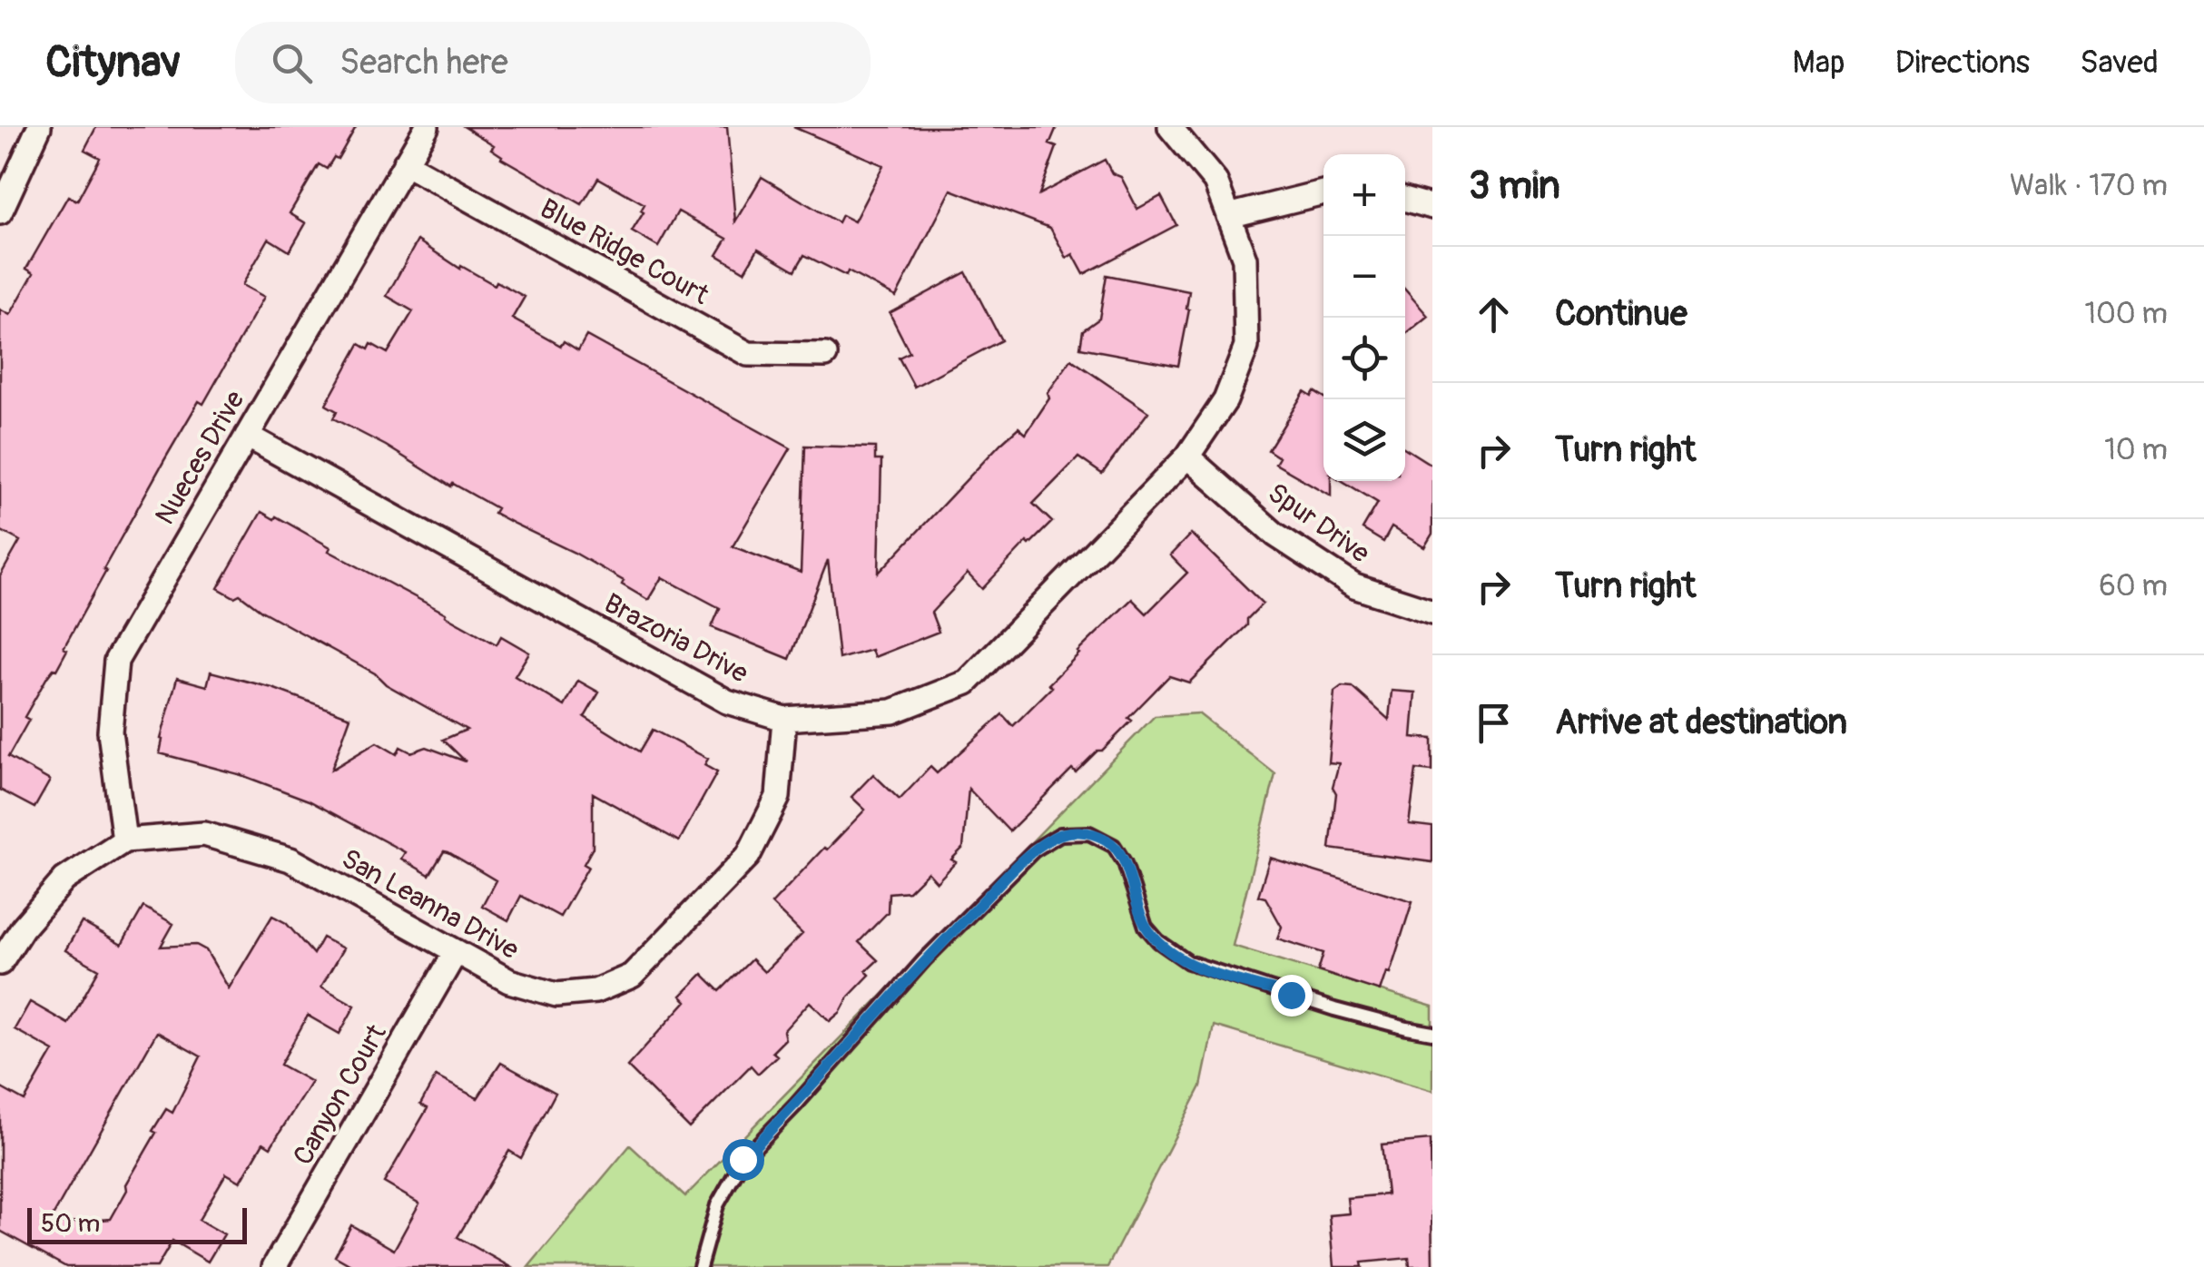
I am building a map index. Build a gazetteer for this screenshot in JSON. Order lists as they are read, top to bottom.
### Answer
{
  "streets": {
    "street": [
      "Blue Ridge Court",
      "Nueces Drive",
      "Spur Drive",
      "Brazoria Drive",
      "San Leanna Drive",
      "Canyon Court"
    ]
  },
  "crossings": [
    ["Blue Ridge Court", "Nueces Drive"],
    ["Nueces Drive", "Brazoria Drive"],
    ["Nueces Drive", "San Leanna Drive"],
    ["Spur Drive", "Brazoria Drive"],
    ["Brazoria Drive", "San Leanna Drive"],
    ["San Leanna Drive", "Canyon Court"]
  ],
  "scale_bar": "50 m",
  "page": {
    "header": "Citynav",
    "search": "Search here",
    "nav": ["Map", "Directions", "Saved"],
    "heading": ["3 min", "Walk · 170 m"],
    "map_buttons": ["+", "−"],
    "list": [
      ["Continue", "100 m"],
      ["Turn right", "10 m"],
      ["Turn right", "60 m"],
      "Arrive at destination"
    ],
    "scale": "50 m"
  }
}
